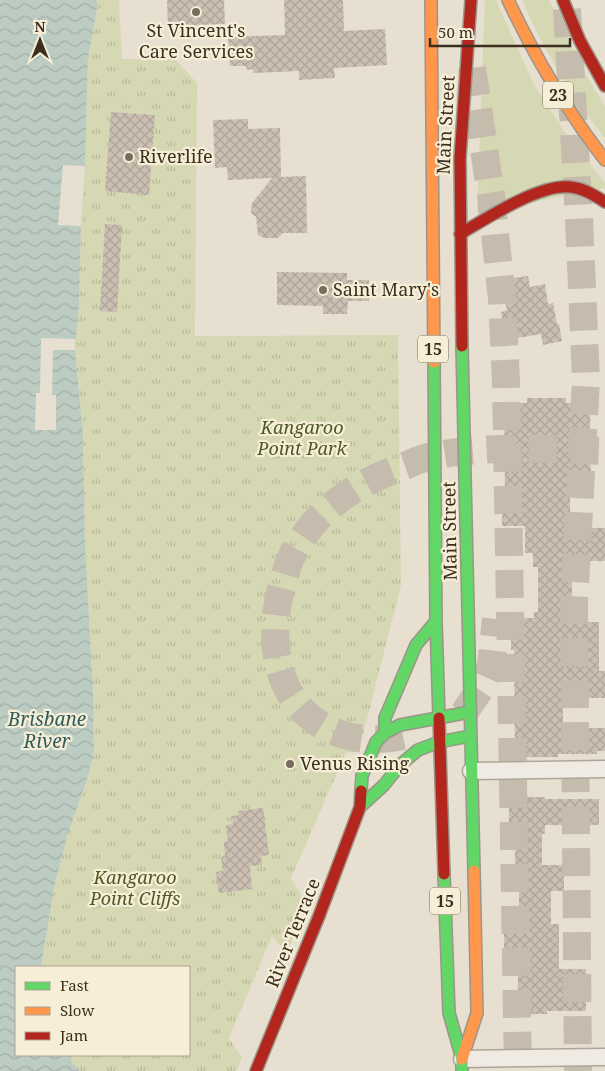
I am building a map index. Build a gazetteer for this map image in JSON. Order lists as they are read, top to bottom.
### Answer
{
  "streets": {
    "main road": [
      "23",
      "Main Street",
      "15",
      "River Terrace"
    ]
  },
  "crossings": [
    ["Main Street", "River Terrace"]
  ],
  "water": ["Brisbane River"],
  "parks": ["Kangaroo Point Park", "Kangaroo Point Cliffs"],
  "places": [
    "St Vincent's Care Services",
    "Riverlife",
    "Saint Mary's",
    "Venus Rising"
  ],
  "legend": ["Fast", "Slow", "Jam"],
  "scale_bar": "50 m",
  "north": "top"
}
